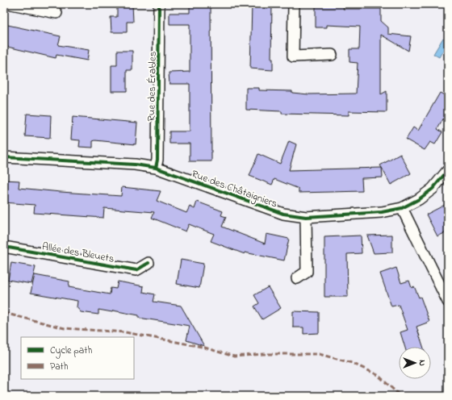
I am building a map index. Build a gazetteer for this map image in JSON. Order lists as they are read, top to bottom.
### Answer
{
  "streets": {
    "street": ["Rue des Érables", "Rue des Châtaigniers", "Allée des Bleuets"]
  },
  "crossings": [
    ["Rue des Érables", "Rue des Châtaigniers"]
  ],
  "legend": ["Cycle path", "Path"],
  "north": "right"
}
